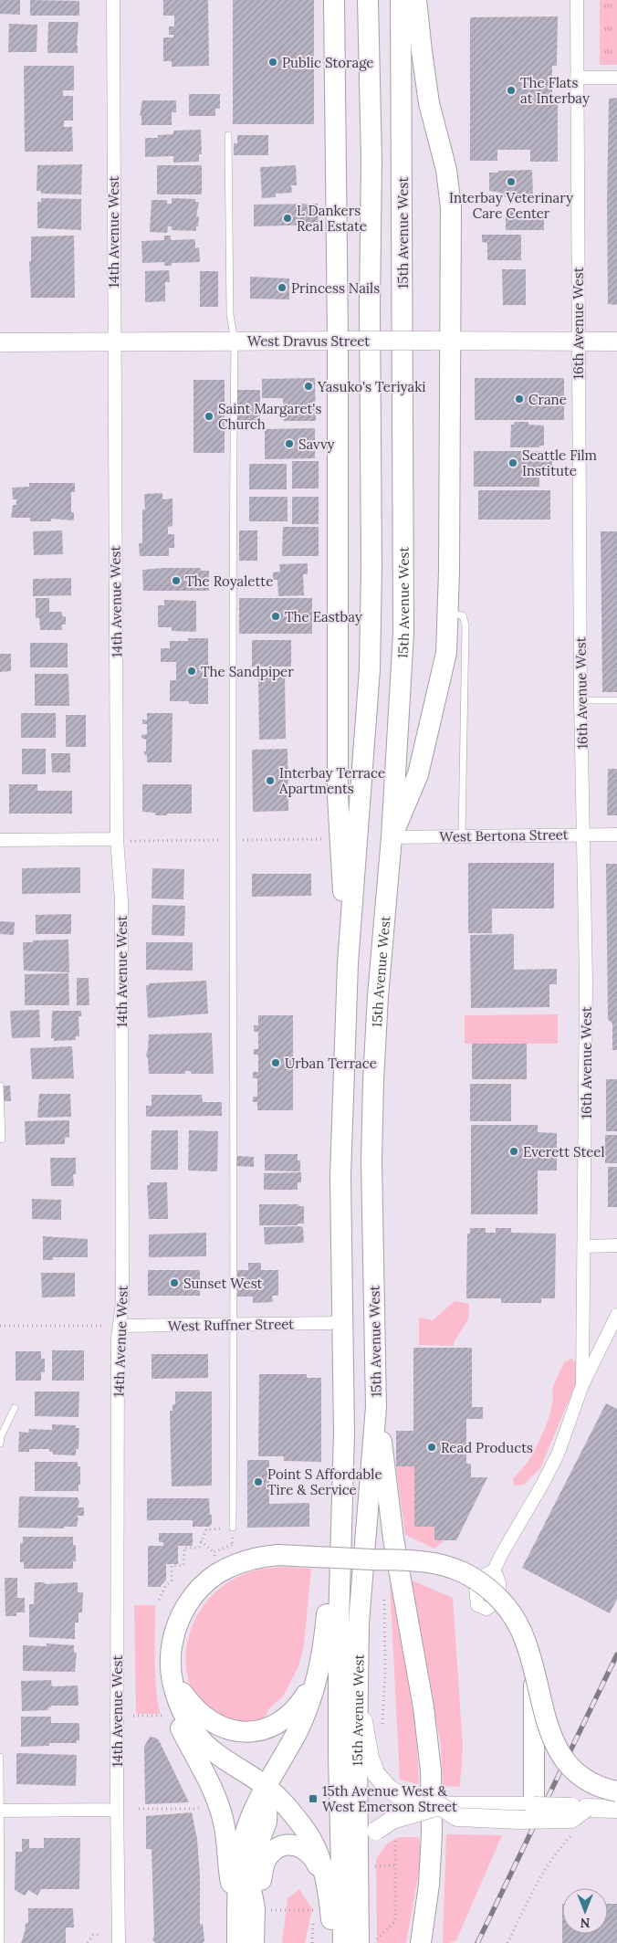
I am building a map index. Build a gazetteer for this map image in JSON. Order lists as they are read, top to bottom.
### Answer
{
  "streets": {
    "main road": ["15th Avenue West", "West Dravus Street"],
    "street": [
      "14th Avenue West",
      "16th Avenue West",
      "West Bertona Street",
      "West Ruffner Street"
    ]
  },
  "crossings": [
    ["14th Avenue West", "West Dravus Street"],
    ["14th Avenue West", "West Ruffner Street"],
    ["15th Avenue West", "West Bertona Street"],
    ["15th Avenue West", "West Ruffner Street"],
    ["16th Avenue West", "West Dravus Street"],
    ["16th Avenue West", "West Bertona Street"]
  ],
  "places": {
    "other": [
      "Public Storage",
      "The Flats at Interbay",
      "Interbay Veterinary Care Center",
      "L Dankers Real Estate",
      "Princess Nails",
      "Yasuko's Teriyaki",
      "Crane",
      "Saint Margaret's Church",
      "Savvy",
      "Seattle Film Institute",
      "The Royalette",
      "The Eastbay",
      "The Sandpiper",
      "Interbay Terrace Apartments",
      "Urban Terrace",
      "Everett Steel",
      "Sunset West",
      "Read Products",
      "Point S Affordable Tire & Service"
    ],
    "transit": ["15th Avenue West & West Emerson Street"]
  },
  "north": "bottom"
}
